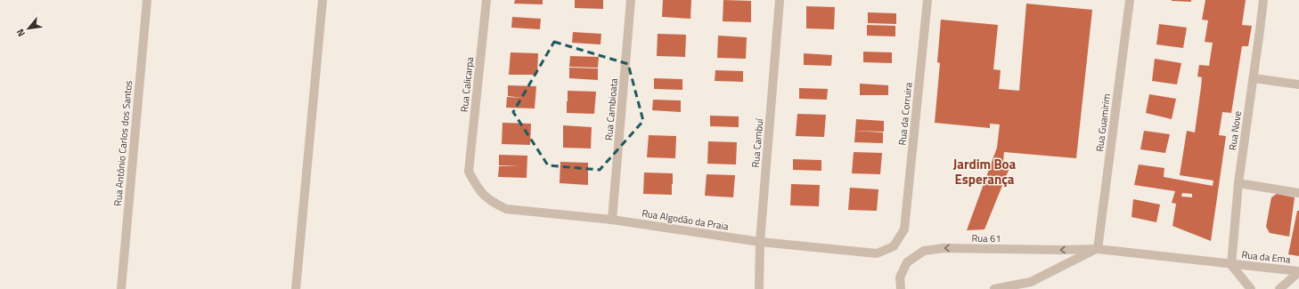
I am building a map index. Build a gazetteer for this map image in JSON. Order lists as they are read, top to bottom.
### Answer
{
  "streets": {
    "street": [
      "Rua Calicarpa",
      "Rua Cambioata",
      "Rua da Corruira",
      "Rua Guamirim",
      "Rua Nove",
      "Rua Antônio Carlos dos Santos",
      "Rua Cambuí",
      "Rua Algodão da Praia",
      "Rua 61",
      "Rua da Ema"
    ]
  },
  "crossings": [
    ["Rua Calicarpa", "Rua Algodão da Praia"],
    ["Rua Cambioata", "Rua Algodão da Praia"],
    ["Rua da Corruira", "Rua Algodão da Praia"],
    ["Rua Guamirim", "Rua 61"],
    ["Rua Nove", "Rua 61"],
    ["Rua Nove", "Rua da Ema"],
    ["Rua Cambuí", "Rua Algodão da Praia"],
    ["Rua 61", "Rua da Ema"]
  ],
  "districts": ["Jardim Boa Esperança"],
  "north": "bottom left"
}
